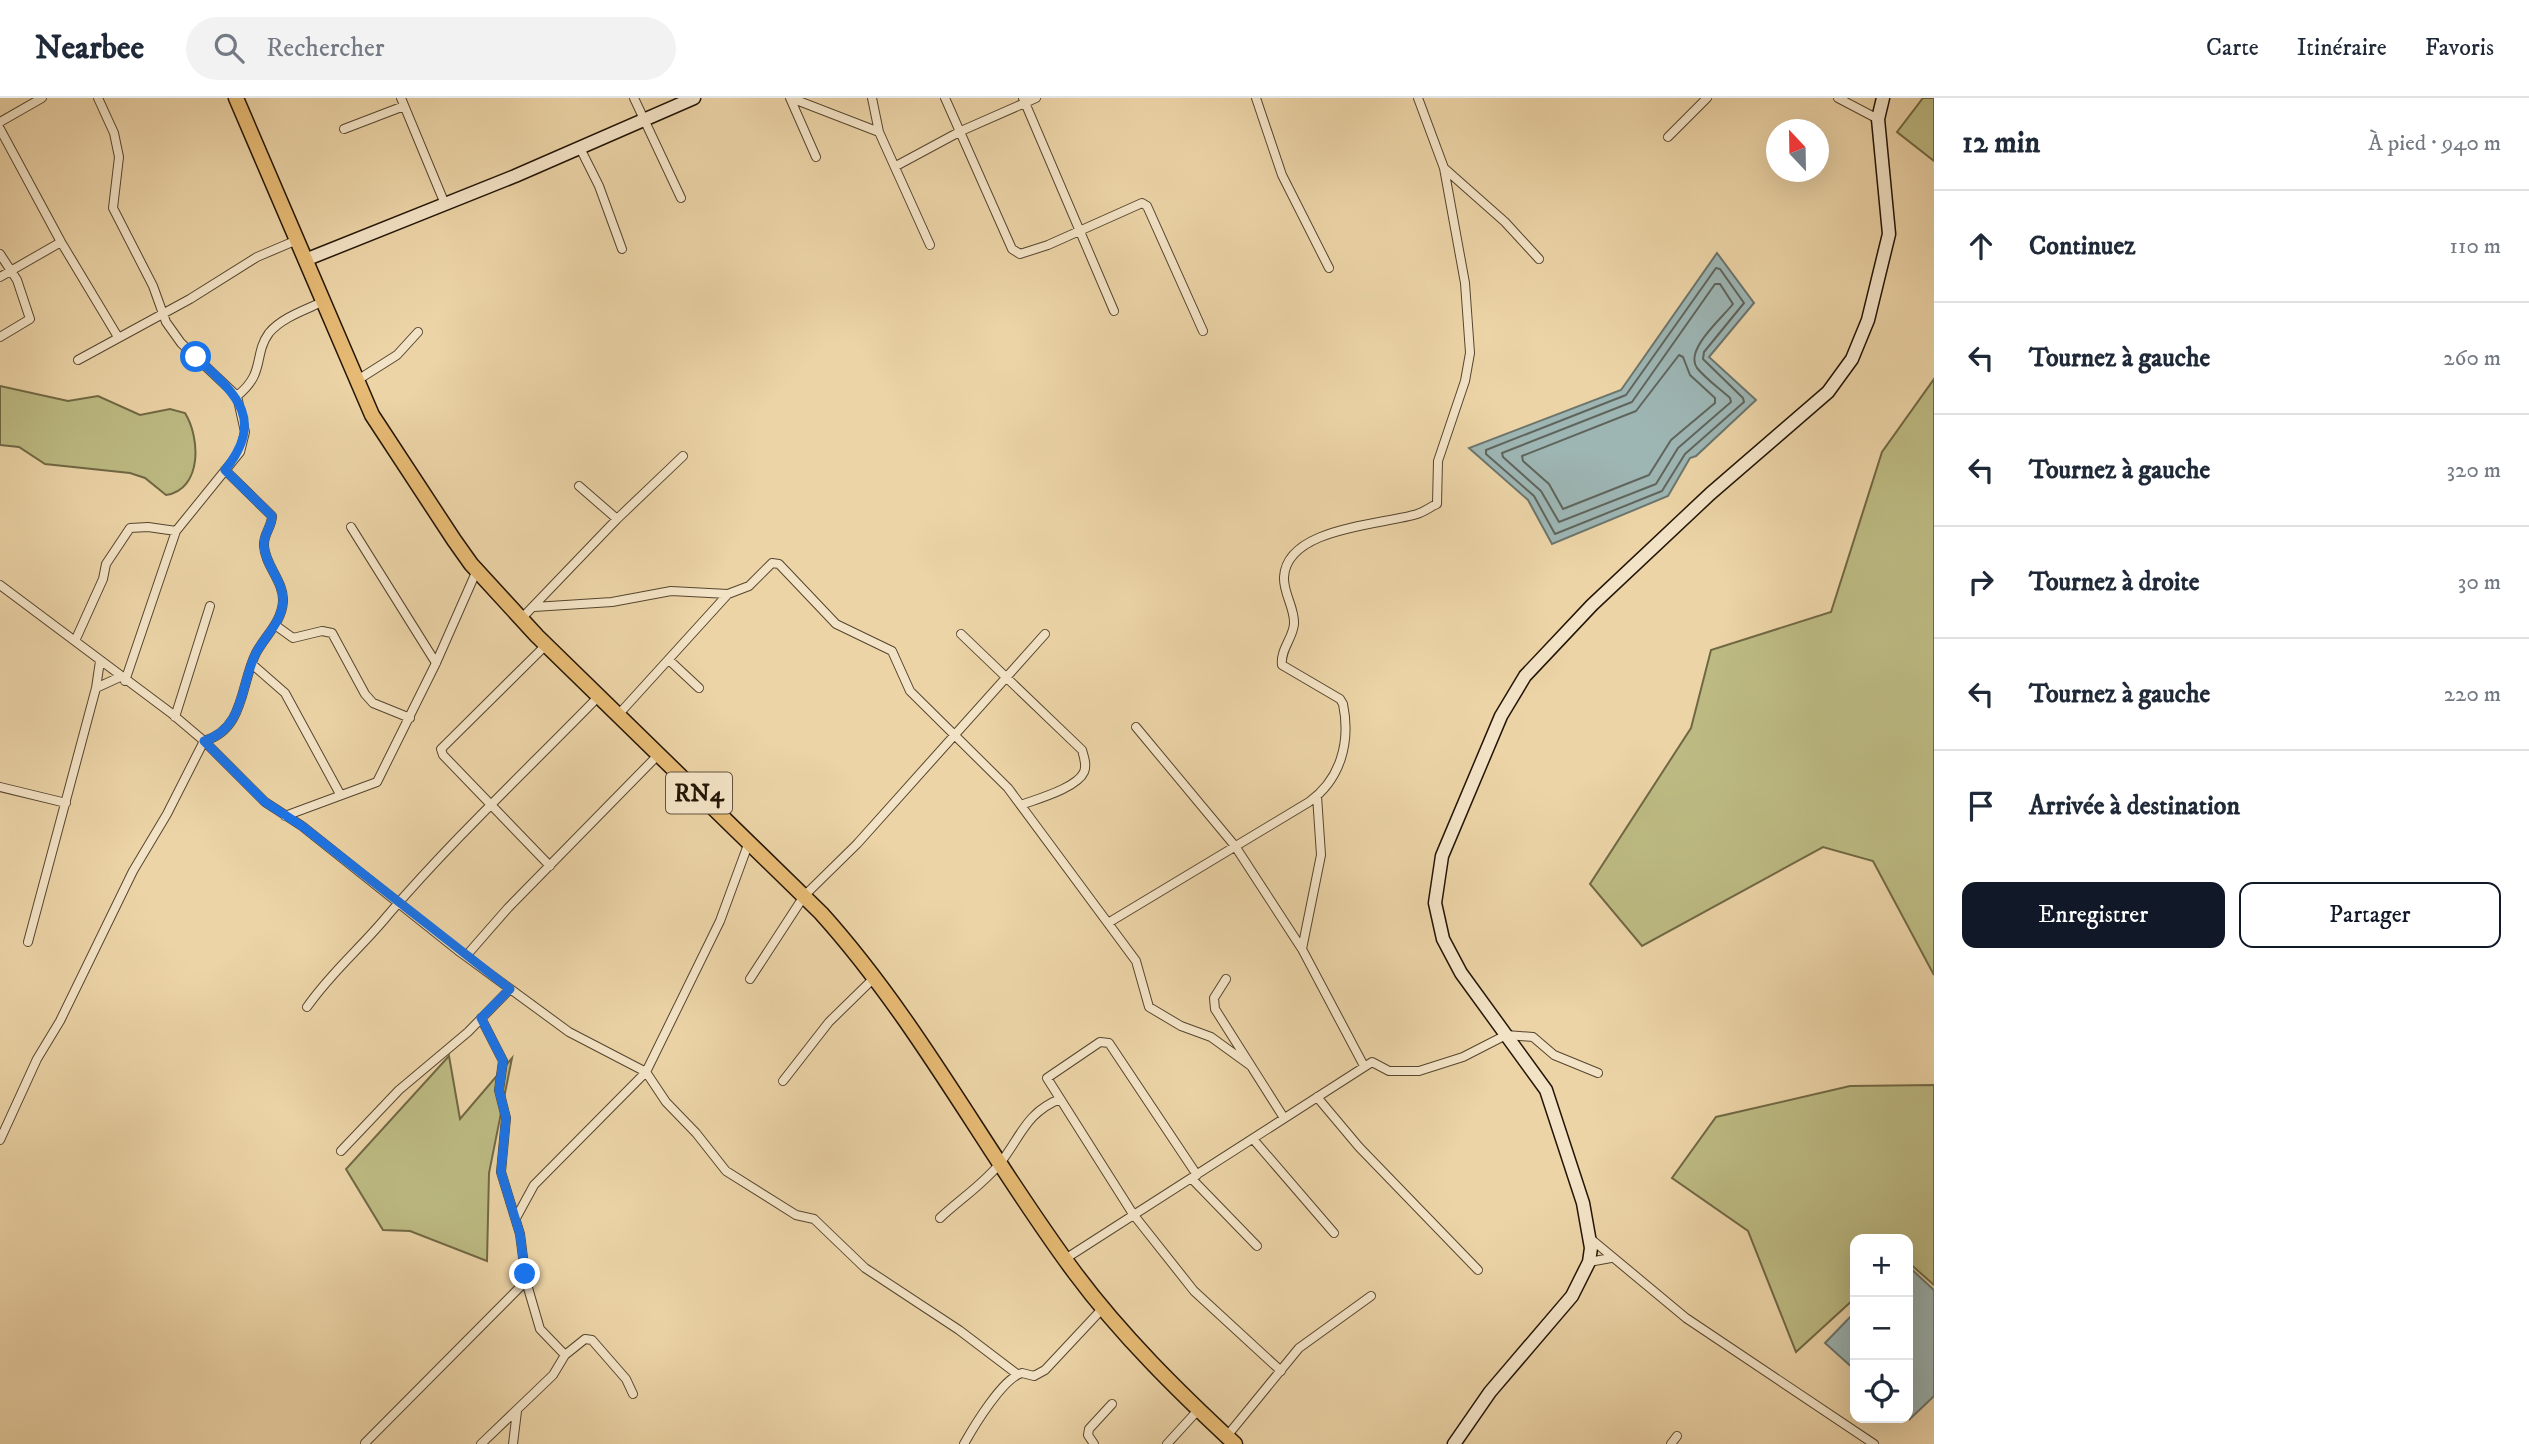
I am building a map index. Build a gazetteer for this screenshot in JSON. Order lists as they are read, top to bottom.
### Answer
{
  "streets": {
    "highway": ["RN4"]
  },
  "north": "top",
  "page": {
    "header": "Nearbee",
    "search": "Rechercher",
    "nav": ["Carte", "Itinéraire", "Favoris"],
    "heading": ["12 min", "À pied · 940 m"],
    "list": [
      ["Continuez", "110 m"],
      ["Tournez à gauche", "260 m"],
      ["Tournez à gauche", "320 m"],
      ["Tournez à droite", "30 m"],
      ["Tournez à gauche", "220 m"],
      "Arrivée à destination"
    ],
    "buttons": ["Enregistrer", "Partager"],
    "map_buttons": ["+", "−"]
  }
}
